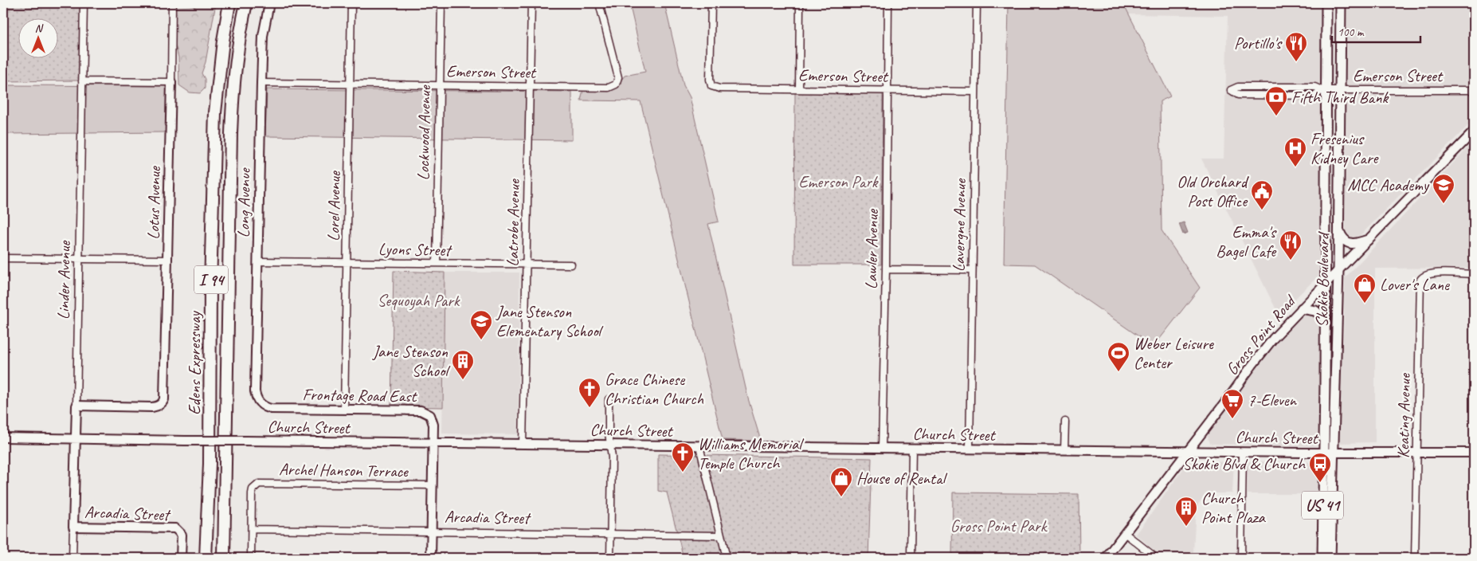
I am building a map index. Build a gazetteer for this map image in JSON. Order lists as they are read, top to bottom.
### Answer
{
  "streets": {
    "highway": ["I 94", "Edens Expressway"],
    "main road": ["Skokie Boulevard", "US 41"],
    "street": [
      "Emerson Street",
      "Lockwood Avenue",
      "Lotus Avenue",
      "Long Avenue",
      "Lorel Avenue",
      "Latrobe Avenue",
      "Lavergne Avenue",
      "Lyons Street",
      "Lawler Avenue",
      "Linder Avenue",
      "Gross Point Road",
      "Frontage Road East",
      "Keating Avenue",
      "Church Street",
      "Archel Hanson Terrace",
      "Arcadia Street"
    ]
  },
  "crossings": [
    ["Emerson Street", "Lockwood Avenue"],
    ["Emerson Street", "Long Avenue"],
    ["Emerson Street", "Lorel Avenue"],
    ["Emerson Street", "Latrobe Avenue"],
    ["Emerson Street", "Lavergne Avenue"],
    ["Emerson Street", "Lawler Avenue"],
    ["Emerson Street", "Skokie Boulevard"],
    ["Lockwood Avenue", "Lyons Street"],
    ["Lotus Avenue", "Linder Avenue"],
    ["Long Avenue", "Lyons Street"],
    ["Long Avenue", "Frontage Road East"],
    ["Lorel Avenue", "Lyons Street"],
    ["Lorel Avenue", "Frontage Road East"],
    ["Latrobe Avenue", "Lyons Street"],
    ["Latrobe Avenue", "Church Street"],
    ["Lavergne Avenue", "Church Street"],
    ["Lawler Avenue", "Church Street"],
    ["Linder Avenue", "Church Street"],
    ["Linder Avenue", "Arcadia Street"],
    ["Skokie Boulevard", "Gross Point Road"],
    ["Skokie Boulevard", "Church Street"],
    ["Gross Point Road", "Church Street"],
    ["Frontage Road East", "Church Street"],
    ["Keating Avenue", "Church Street"],
    ["Archel Hanson Terrace", "Arcadia Street"]
  ],
  "parks": ["Emerson Park", "Sequoyah Park", "Gross Point Park"],
  "places": {
    "restaurant": ["Portillo's", "Emma's Bagel Cafe"],
    "bank": ["Fifth Third Bank"],
    "hospital": ["Fresenius Kidney Care"],
    "school or university": ["MCC Academy", "Jane Stenson Elementary School"],
    "public building": ["Old Orchard Post Office"],
    "shop": ["Lover's Lane", "House of Rental"],
    "sports": ["Weber Leisure Center"],
    "building": ["Jane Stenson School", "Church Point Plaza"],
    "church": ["Grace Chinese Christian Church", "Williams Memorial Temple Church"],
    "supermarket": ["7-Eleven"],
    "bus stop": ["Skokie Blvd & Church"]
  },
  "scale_bar": "100 m",
  "north": "top"
}
